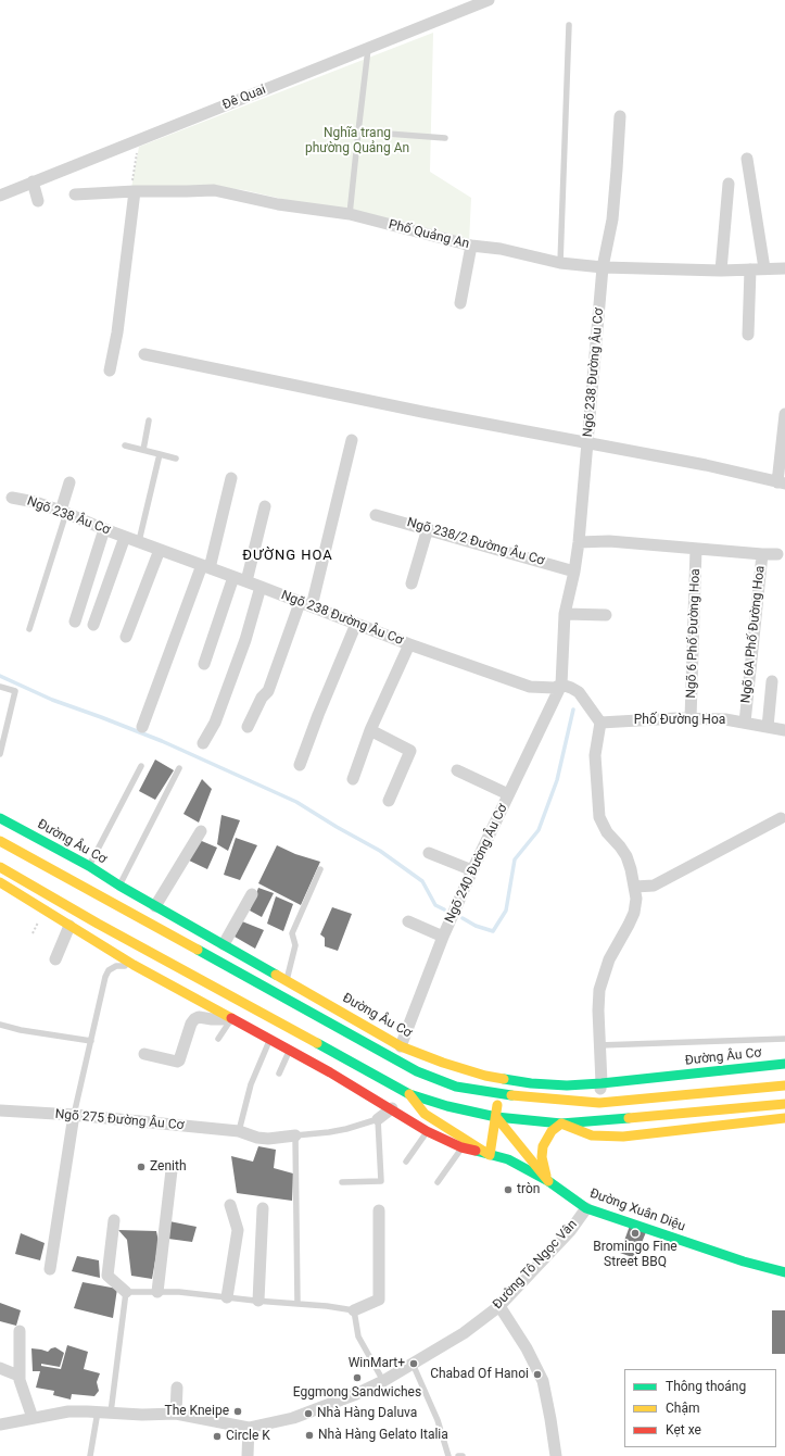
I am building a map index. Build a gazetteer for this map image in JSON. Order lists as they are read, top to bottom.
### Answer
{
  "streets": {
    "main road": ["Đường Âu Cơ", "Đường Xuân Diệu"],
    "street": [
      "Đê Quai",
      "Phố Quảng An",
      "Ngõ 238 Đường Âu Cơ",
      "Ngõ 238 Âu Cơ",
      "Ngõ 238/2 Đường Âu Cơ",
      "Ngõ 6 Phố Đường Hoa",
      "Ngõ 6A Phố Đường Hoa",
      "Phố Đường Hoa",
      "Ngõ 240 Đường Âu Cơ",
      "Ngõ 275 Đường Âu Cơ",
      "Đường Tô Ngọc Vân"
    ]
  },
  "crossings": [
    ["Phố Quảng An", "Ngõ 238 Đường Âu Cơ"],
    ["Ngõ 238 Đường Âu Cơ", "Ngõ 238 Âu Cơ"],
    ["Ngõ 238 Đường Âu Cơ", "Ngõ 238/2 Đường Âu Cơ"],
    ["Ngõ 238 Đường Âu Cơ", "Ngõ 6A Phố Đường Hoa"],
    ["Ngõ 238 Đường Âu Cơ", "Ngõ 240 Đường Âu Cơ"],
    ["Ngõ 6 Phố Đường Hoa", "Ngõ 6A Phố Đường Hoa"],
    ["Ngõ 6 Phố Đường Hoa", "Phố Đường Hoa"],
    ["Ngõ 6A Phố Đường Hoa", "Phố Đường Hoa"],
    ["Đường Âu Cơ", "Ngõ 240 Đường Âu Cơ"],
    ["Đường Xuân Diệu", "Đường Tô Ngọc Vân"]
  ],
  "districts": ["ĐƯỜNG HOA"],
  "parks": ["Nghĩa trang phường Quảng An"],
  "places": [
    "Zenith",
    "tròn",
    "Bromingo Fine Street BBQ",
    "WinMart+",
    "Chabad Of Hanoi",
    "Eggmong Sandwiches",
    "The Kneipe",
    "Nhà Hàng Daluva",
    "Nhà Hàng Gelato Italia",
    "Circle K"
  ],
  "legend": ["Thông thoáng", "Chậm", "Kẹt xe"]
}
